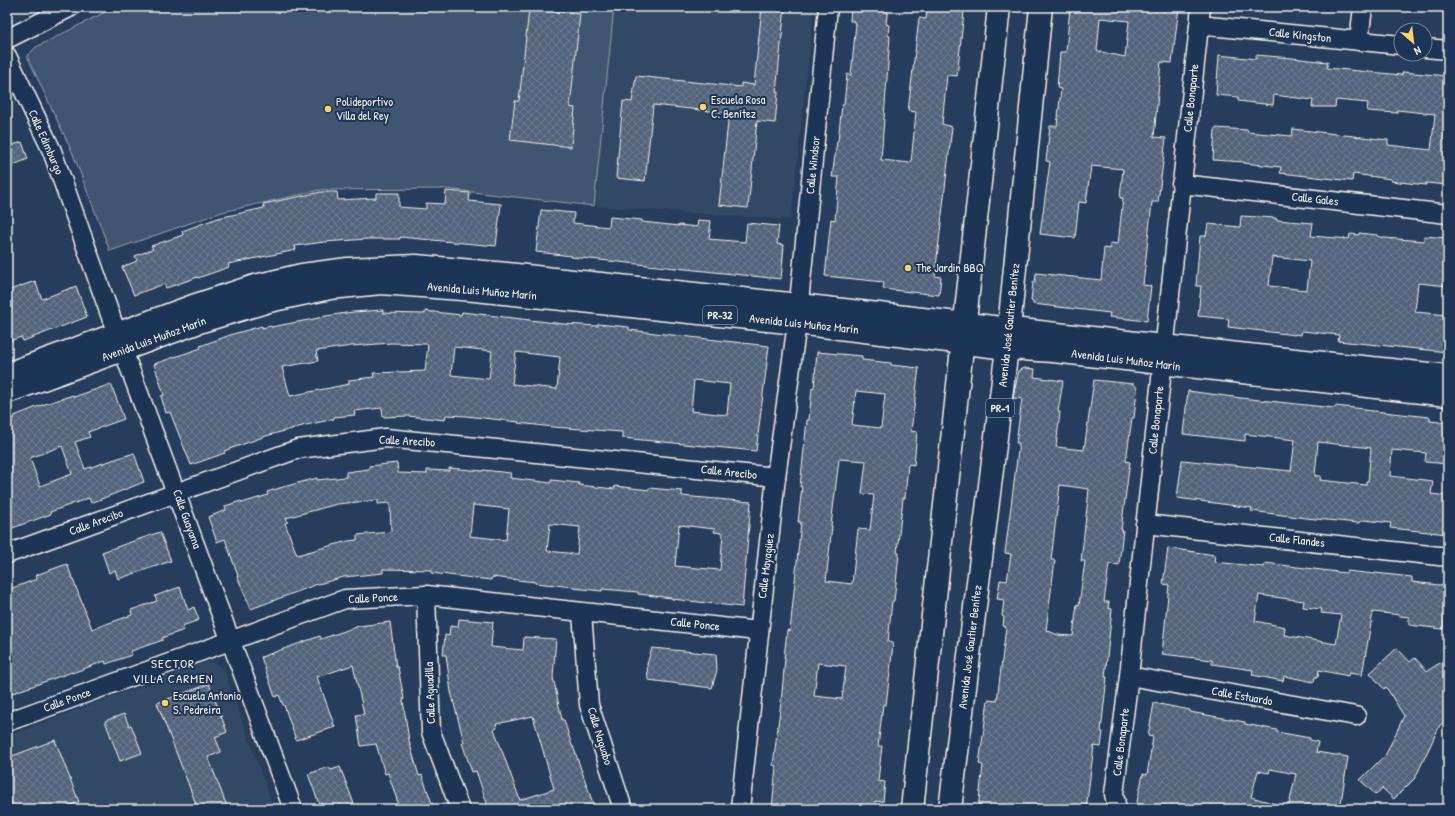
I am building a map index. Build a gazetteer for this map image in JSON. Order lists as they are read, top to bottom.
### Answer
{
  "streets": {
    "main road": [
      "Avenida Luis Muñoz Marín",
      "PR-32",
      "Avenida José Gautier Benítez",
      "PR-1"
    ],
    "street": [
      "Calle Kingston",
      "Calle Bonaparte",
      "Calle Edimburgo",
      "Calle Windsor",
      "Calle Gales",
      "Calle Arecibo",
      "Calle Guayama",
      "Calle Flandes",
      "Calle Mayagüez",
      "Calle Ponce",
      "Calle Aguadilla",
      "Calle Estuardo",
      "Calle Naguabo"
    ]
  },
  "crossings": [
    ["Calle Kingston", "Calle Bonaparte"],
    ["Calle Bonaparte", "Calle Gales"],
    ["Calle Bonaparte", "Avenida Luis Muñoz Marín"],
    ["Calle Bonaparte", "Calle Flandes"],
    ["Calle Bonaparte", "Calle Estuardo"],
    ["Calle Edimburgo", "Calle Guayama"],
    ["Calle Windsor", "Avenida Luis Muñoz Marín"],
    ["Calle Windsor", "Calle Mayagüez"],
    ["Avenida Luis Muñoz Marín", "Avenida José Gautier Benítez"],
    ["Avenida Luis Muñoz Marín", "Calle Guayama"],
    ["Avenida Luis Muñoz Marín", "Calle Mayagüez"],
    ["Calle Arecibo", "Calle Guayama"],
    ["Calle Arecibo", "Calle Mayagüez"],
    ["Calle Guayama", "Calle Ponce"],
    ["Calle Mayagüez", "Calle Ponce"],
    ["Calle Ponce", "Calle Aguadilla"],
    ["Calle Ponce", "Calle Naguabo"]
  ],
  "districts": ["SECTOR VILLA CARMEN"],
  "places": [
    "Escuela Rosa C. Benítez",
    "Polideportivo Villa del Rey",
    "The Jardin BBQ",
    "Escuela Antonio S. Pedreira"
  ],
  "north": "bottom right"
}
